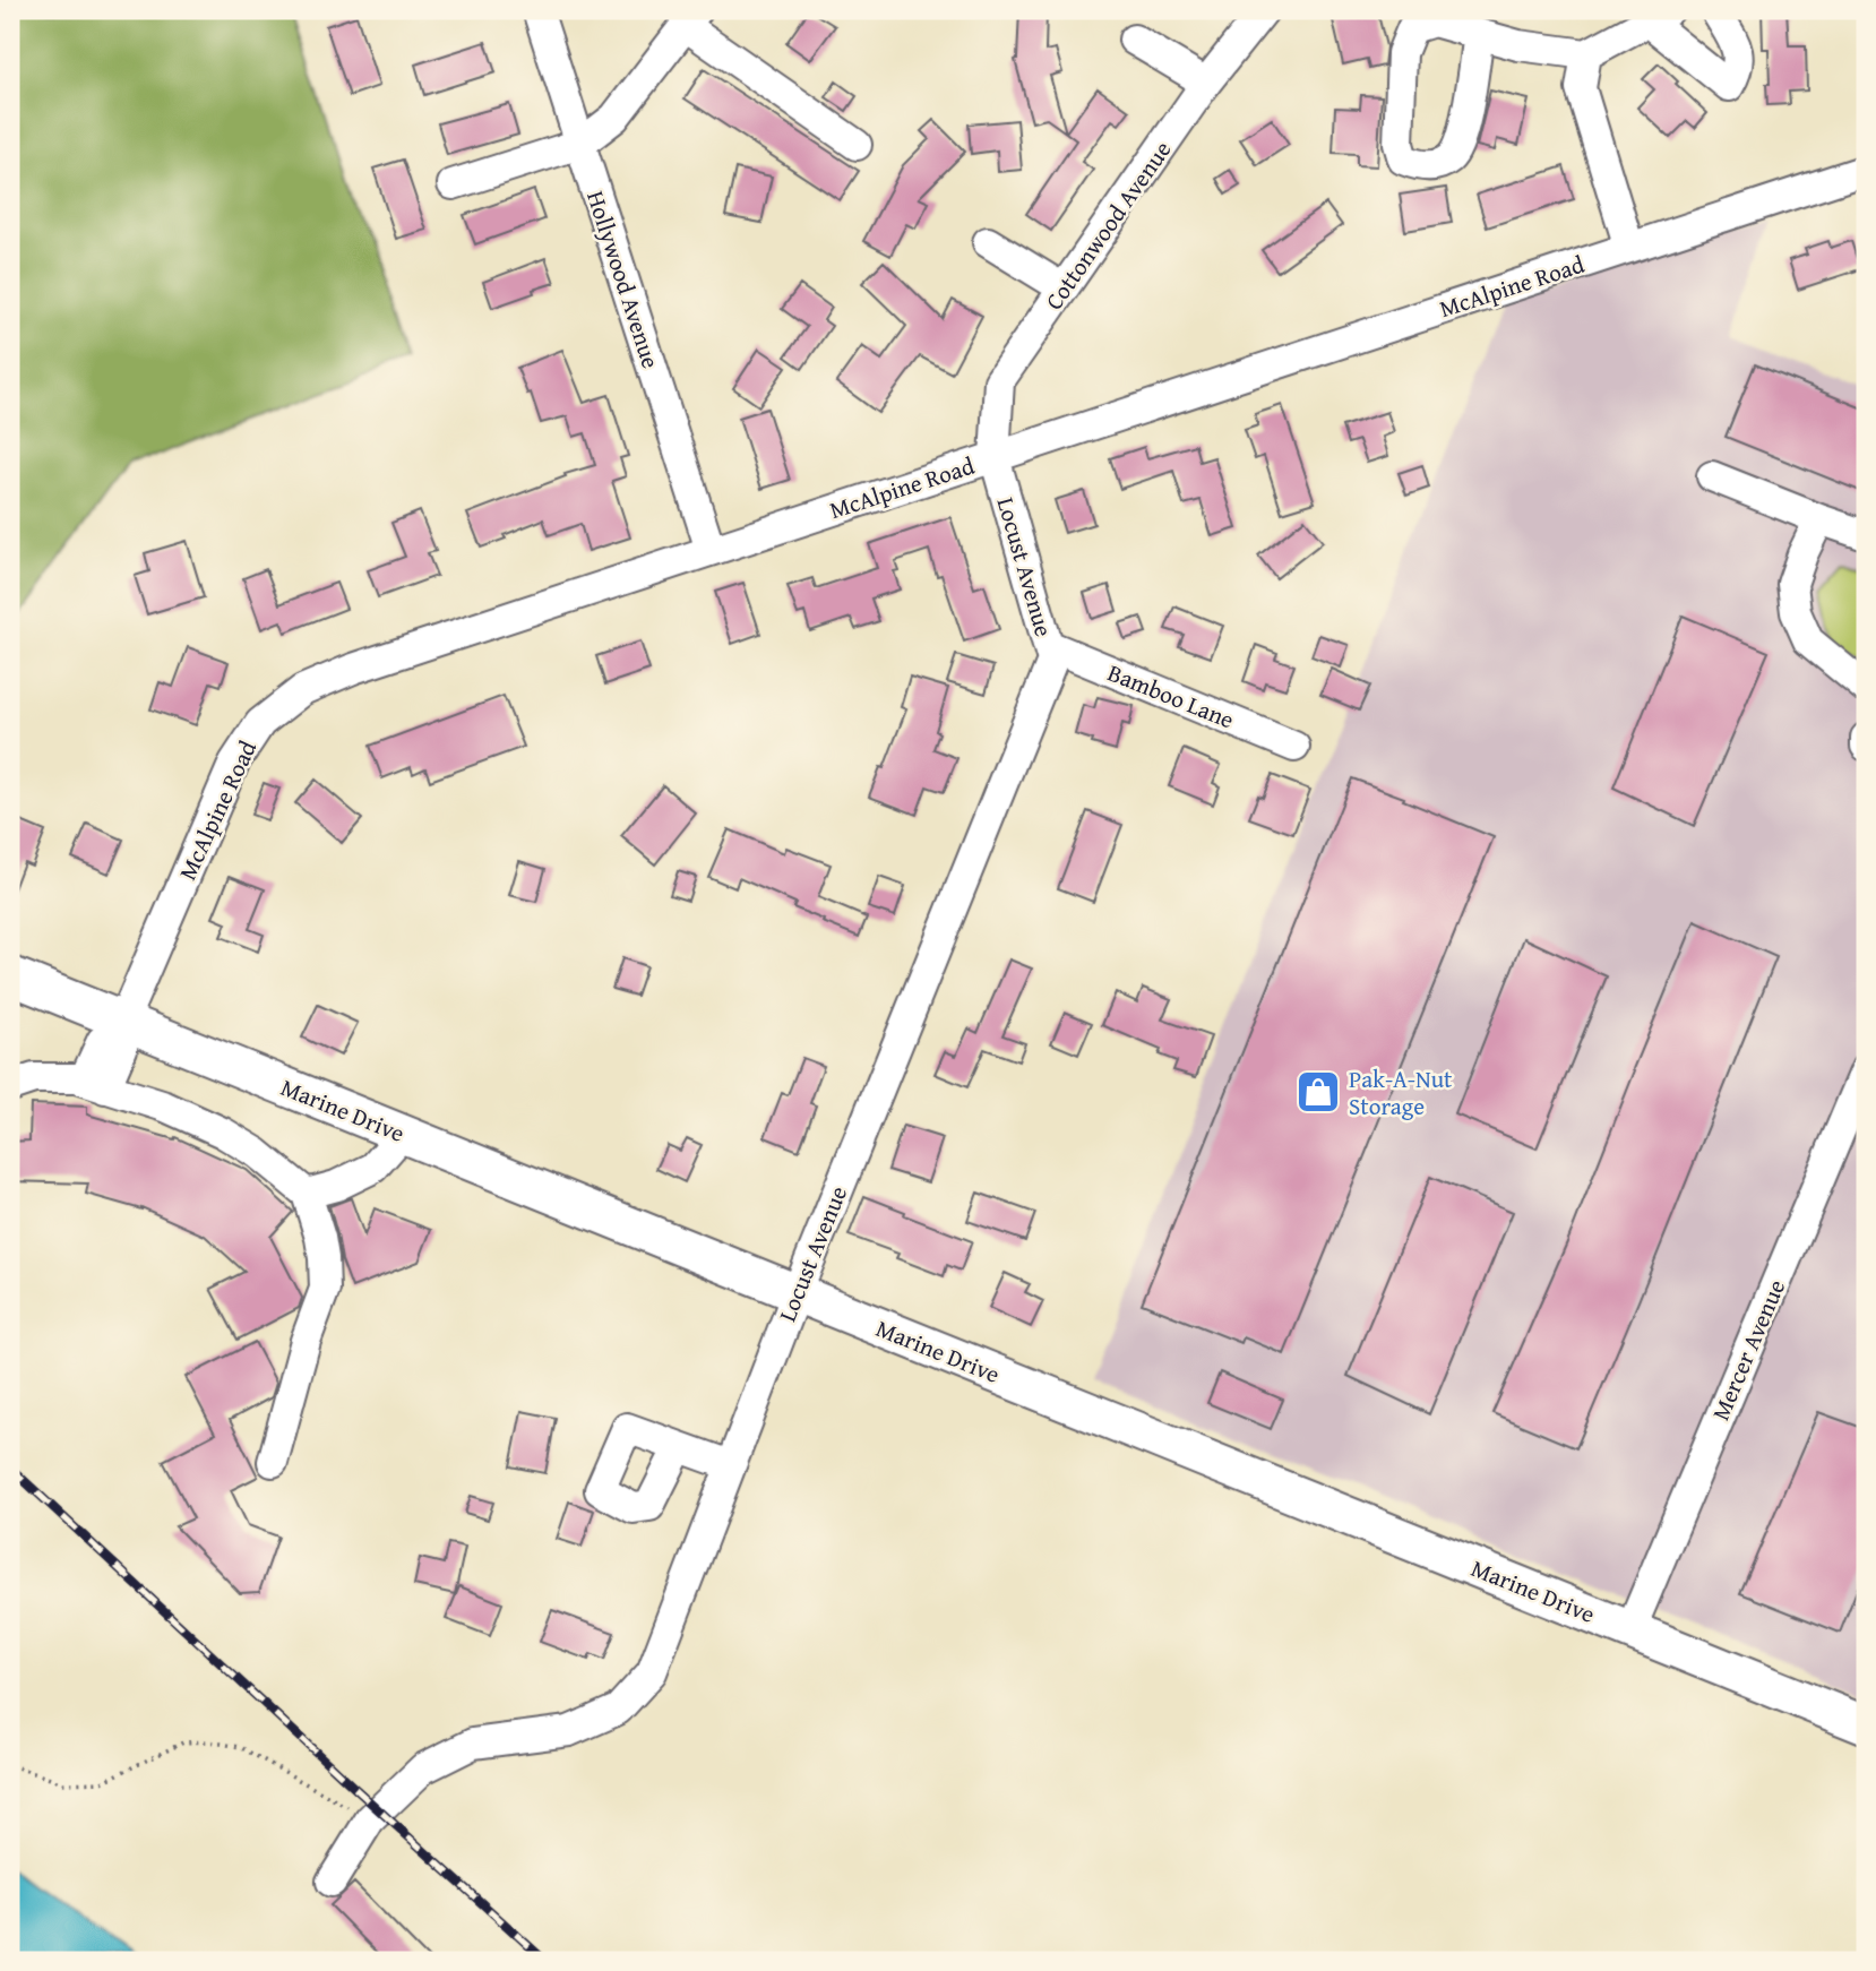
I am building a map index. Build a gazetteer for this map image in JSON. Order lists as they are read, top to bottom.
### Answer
{
  "streets": {
    "main road": ["Marine Drive"],
    "street": [
      "Cottonwood Avenue",
      "Hollywood Avenue",
      "McAlpine Road",
      "Locust Avenue",
      "Bamboo Lane",
      "Mercer Avenue"
    ]
  },
  "crossings": [
    ["Cottonwood Avenue", "McAlpine Road"],
    ["Cottonwood Avenue", "Locust Avenue"],
    ["Hollywood Avenue", "McAlpine Road"],
    ["McAlpine Road", "Locust Avenue"],
    ["McAlpine Road", "Marine Drive"],
    ["Locust Avenue", "Bamboo Lane"],
    ["Locust Avenue", "Marine Drive"],
    ["Marine Drive", "Mercer Avenue"]
  ],
  "places": {
    "shop": ["Pak-A-Nut Storage"]
  }
}
